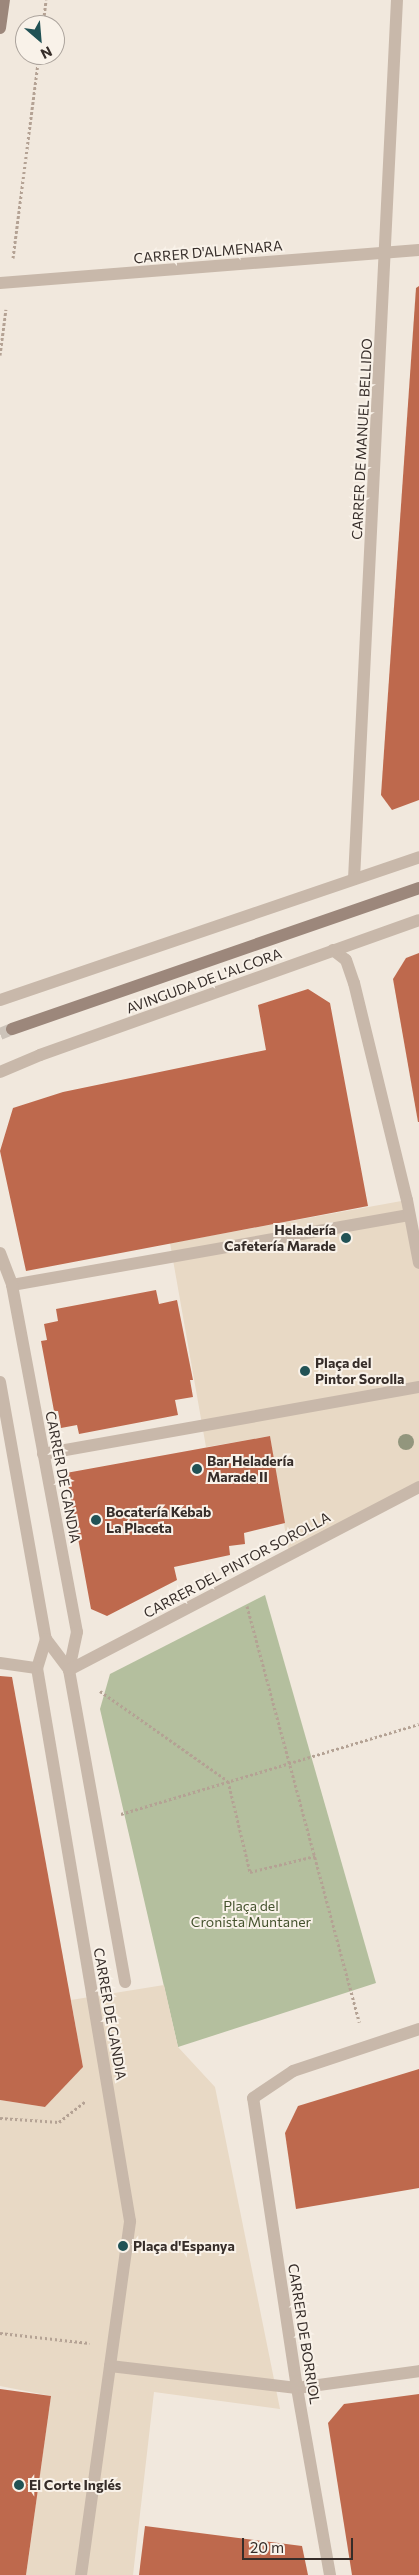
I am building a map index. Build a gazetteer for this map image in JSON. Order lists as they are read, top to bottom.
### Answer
{
  "streets": {
    "main road": ["AVINGUDA DE L'ALCORA"],
    "street": [
      "CARRER D'ALMENARA",
      "CARRER DE MANUEL BELLIDO",
      "CARRER DE GANDIA",
      "CARRER DEL PINTOR SOROLLA",
      "CARRER DE BORRIOL"
    ]
  },
  "crossings": [
    ["CARRER D'ALMENARA", "CARRER DE MANUEL BELLIDO"],
    ["CARRER DE GANDIA", "CARRER DEL PINTOR SOROLLA"]
  ],
  "parks": ["Plaça del Cronista Muntaner"],
  "places": [
    "Heladería Cafetería Marade",
    "Plaça del Pintor Sorolla",
    "Bar Heladería Marade II",
    "Bocatería Kebab La Placeta",
    "Plaça d'Espanya",
    "El Corte Inglés"
  ],
  "scale_bar": "20 m",
  "north": "bottom right"
}
